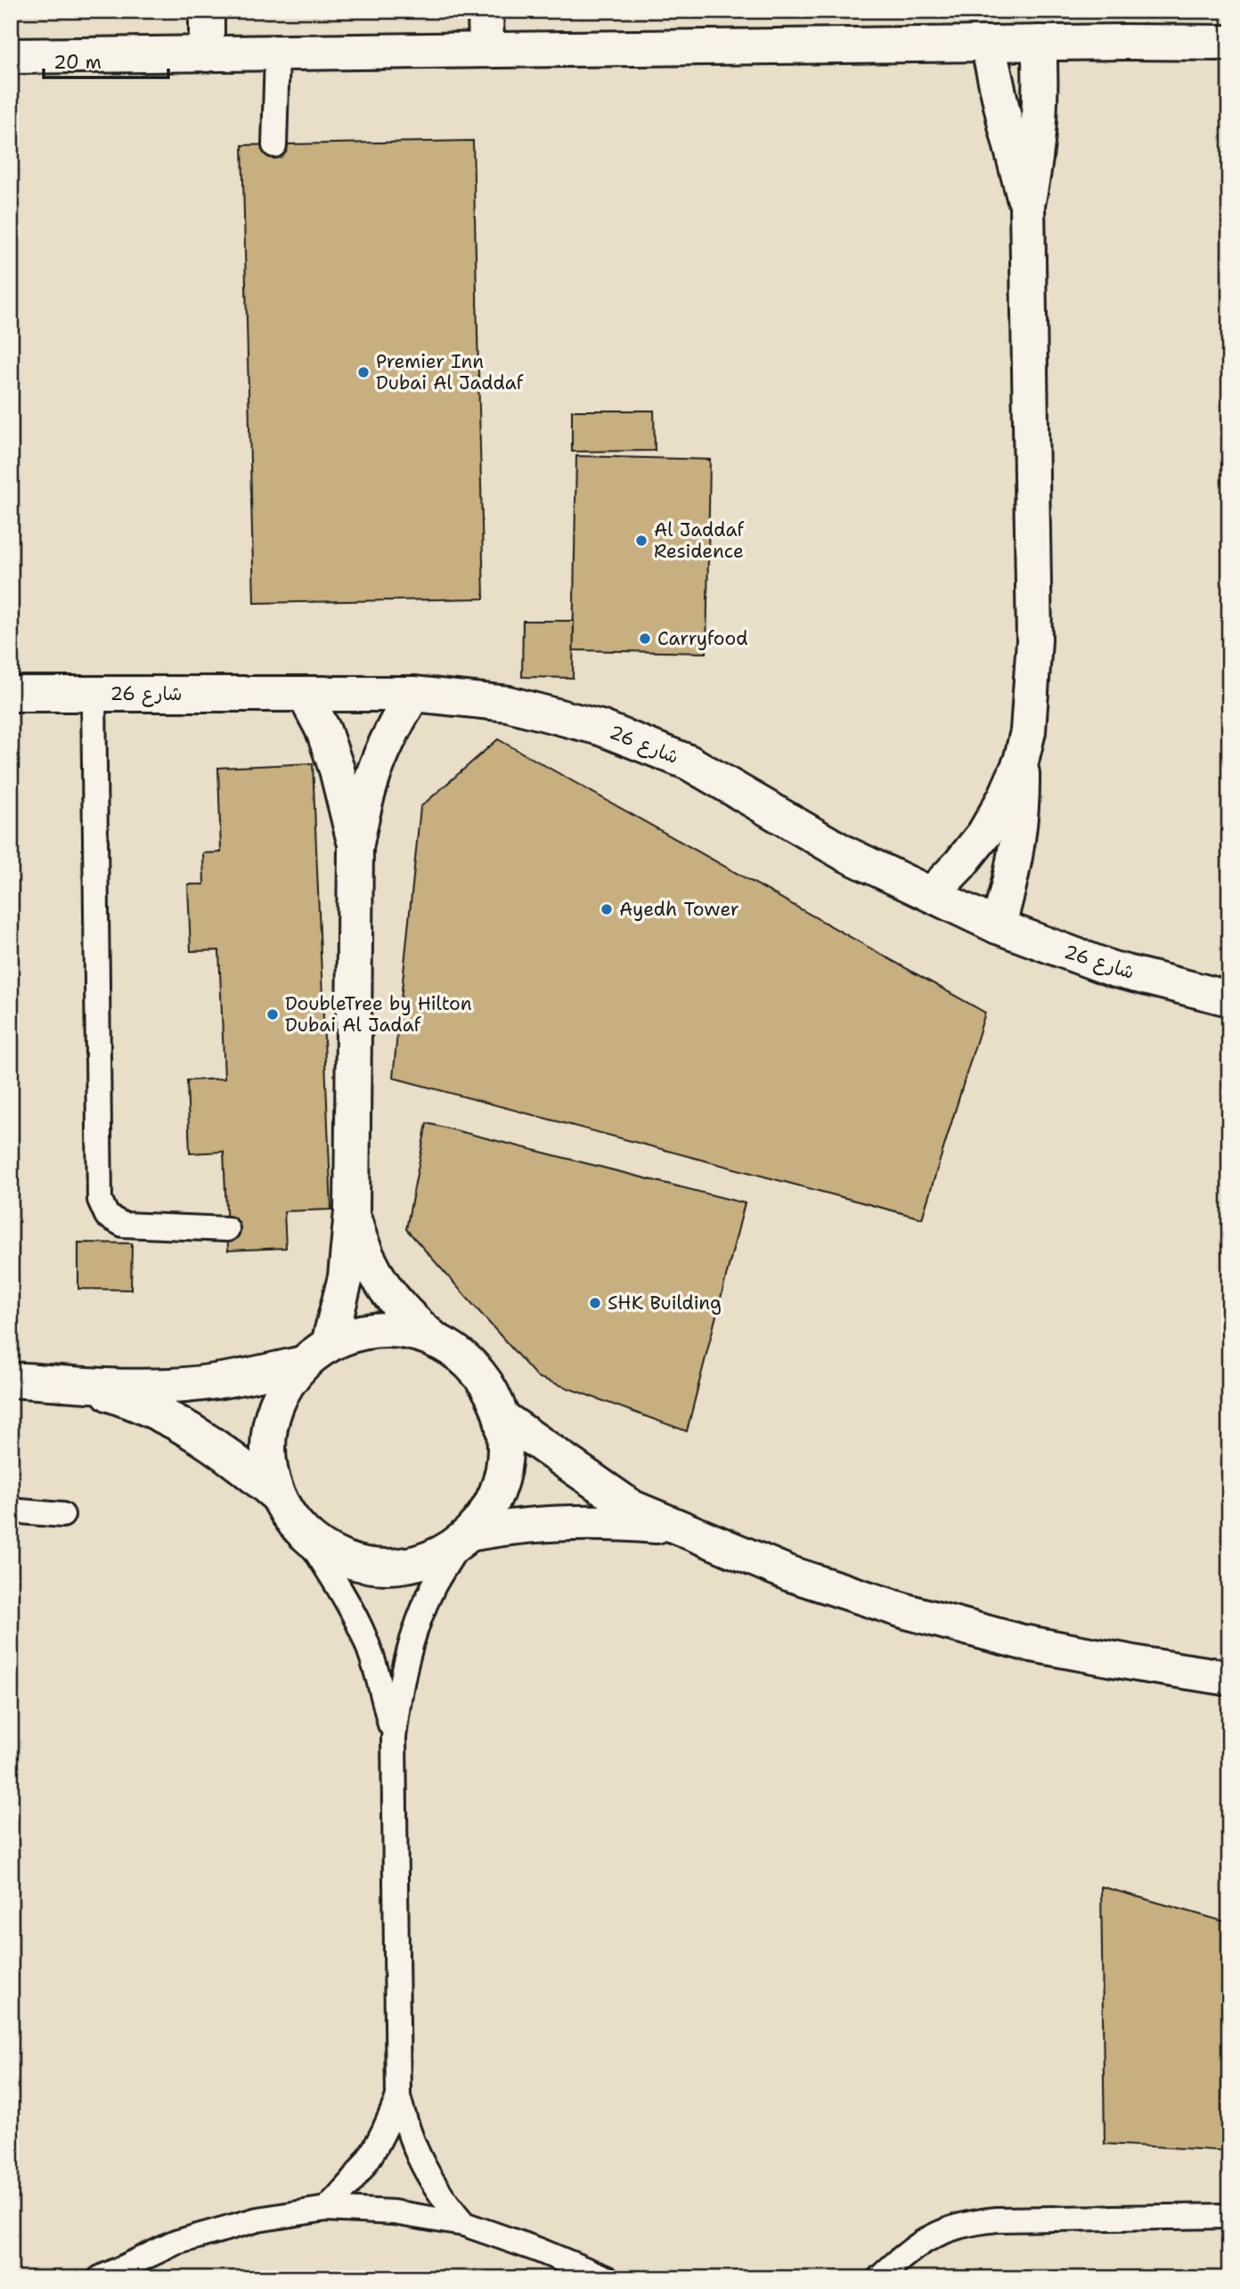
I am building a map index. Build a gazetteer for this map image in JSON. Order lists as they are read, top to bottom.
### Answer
{
  "streets": {
    "street": ["شارع 26"]
  },
  "places": [
    "Premier Inn Dubai Al Jaddaf",
    "Al Jaddaf Residence",
    "Carryfood",
    "Ayedh Tower",
    "DoubleTree by Hilton Dubai Al Jadaf",
    "SHK Building"
  ],
  "scale_bar": "20 m"
}
